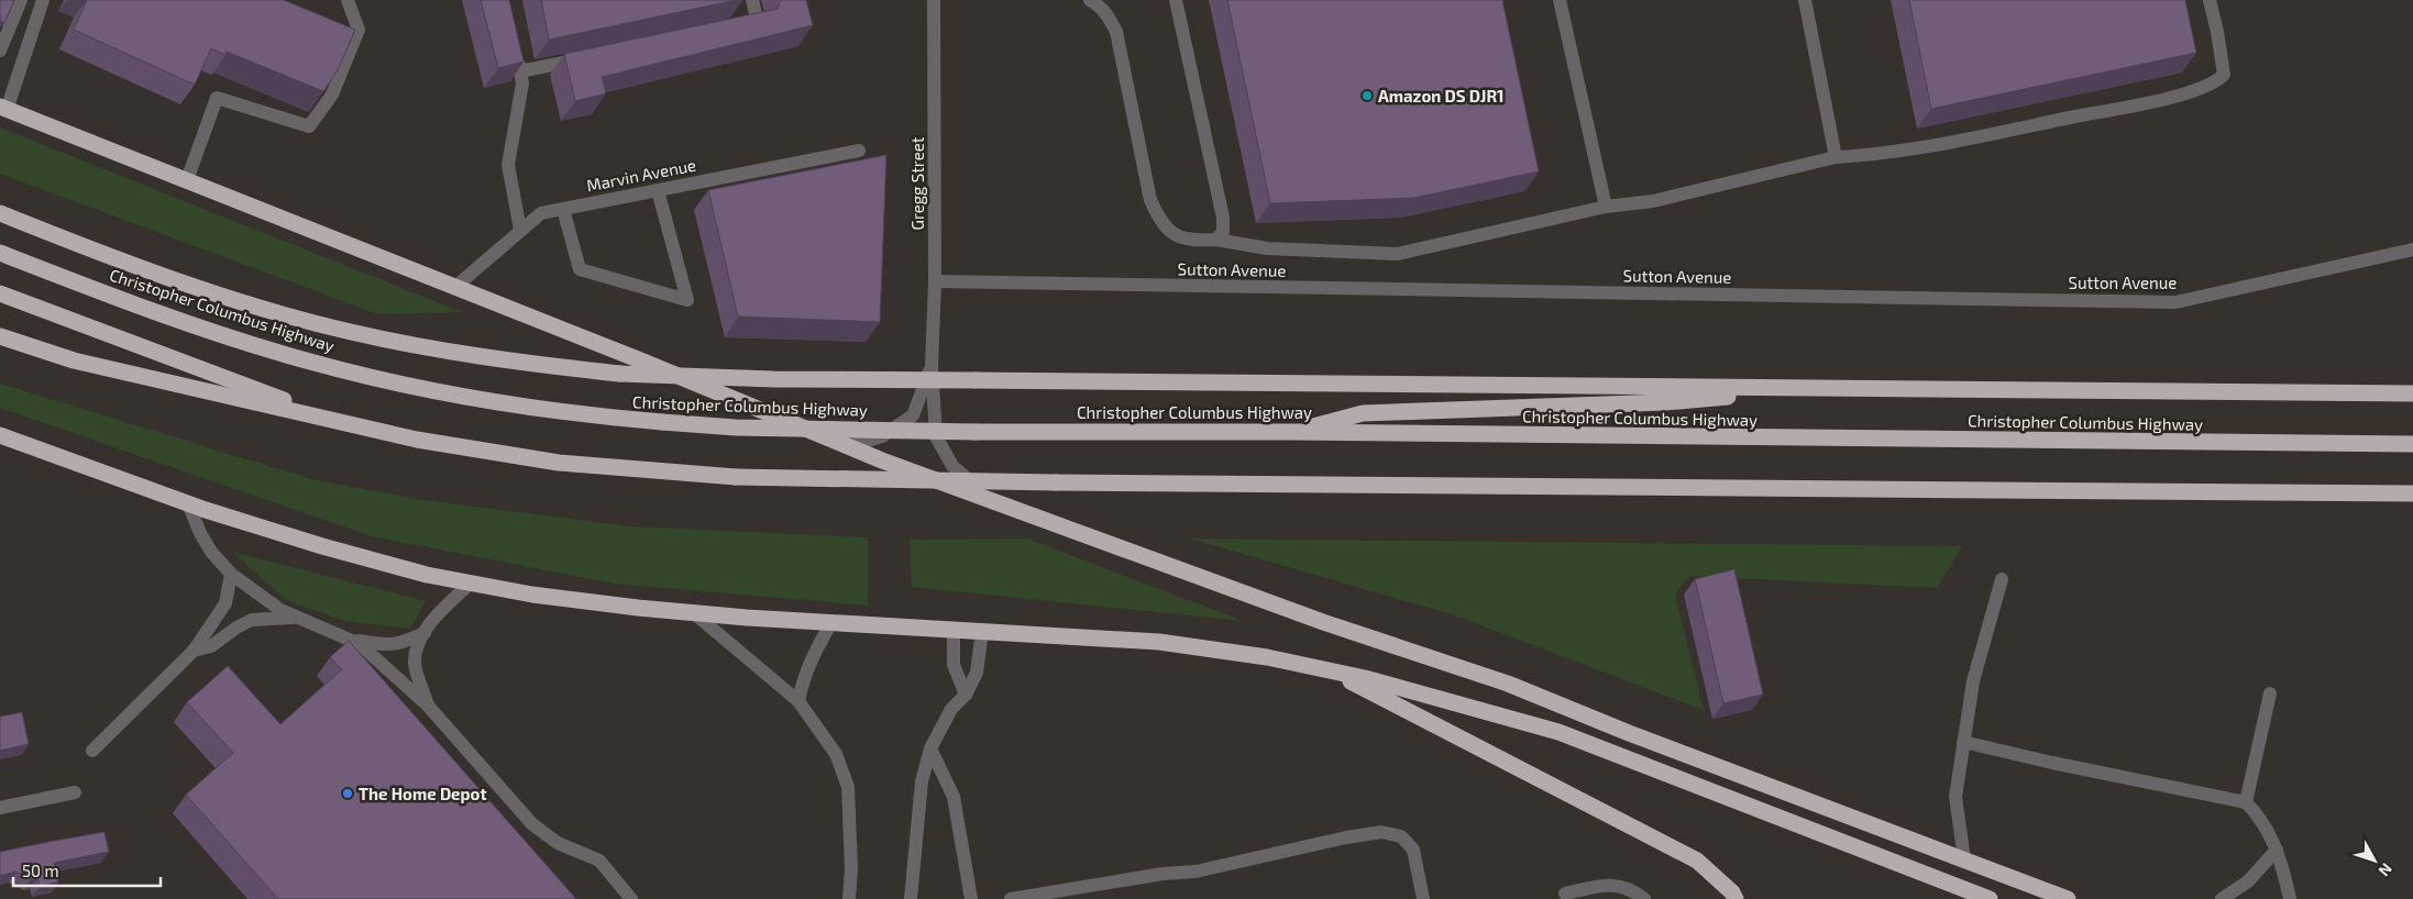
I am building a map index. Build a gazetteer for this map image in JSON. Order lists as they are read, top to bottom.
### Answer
{
  "streets": {
    "highway": ["Christopher Columbus Highway"],
    "street": ["Marvin Avenue", "Gregg Street", "Sutton Avenue"]
  },
  "crossings": [
    ["Gregg Street", "Sutton Avenue"]
  ],
  "places": ["Amazon DS DJR1", "The Home Depot"],
  "scale_bar": "50 m",
  "north": "bottom right"
}
